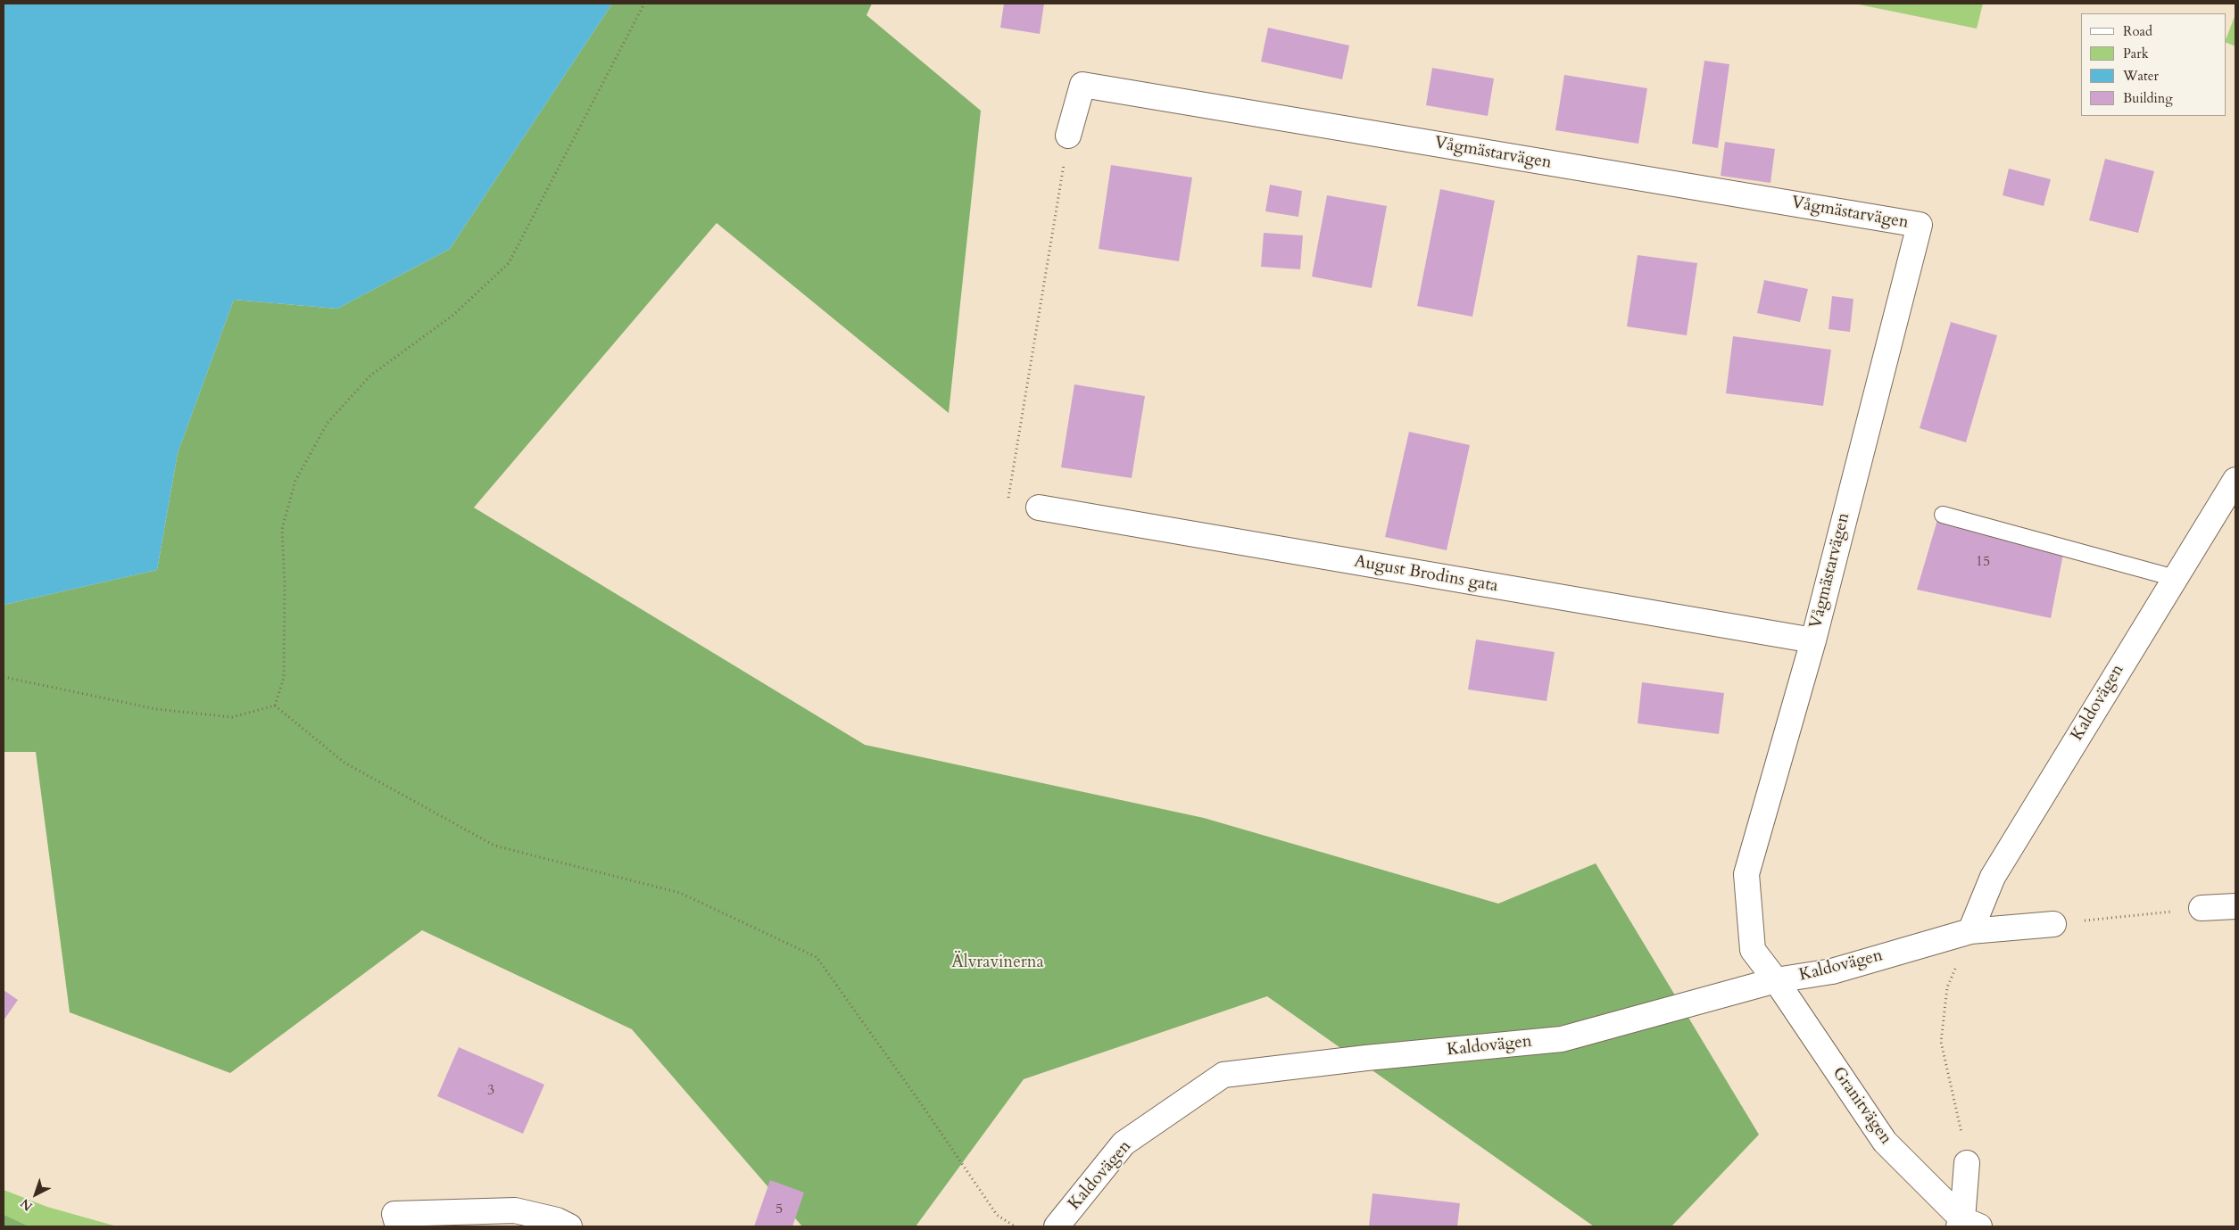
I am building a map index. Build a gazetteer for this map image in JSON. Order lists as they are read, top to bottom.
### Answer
{
  "streets": {
    "street": [
      "Vågmästarvägen",
      "August Brodins gata",
      "Kaldovägen",
      "Granitvägen"
    ]
  },
  "crossings": [
    ["Vågmästarvägen", "August Brodins gata"],
    ["Vågmästarvägen", "Kaldovägen"],
    ["Vågmästarvägen", "Granitvägen"],
    ["Kaldovägen", "Granitvägen"]
  ],
  "parks": ["Älvravinerna"],
  "house_numbers": ["15", "3", "5"],
  "legend": [
    "Road",
    "Park",
    "Water",
    "Building"
  ],
  "north": "bottom left"
}
